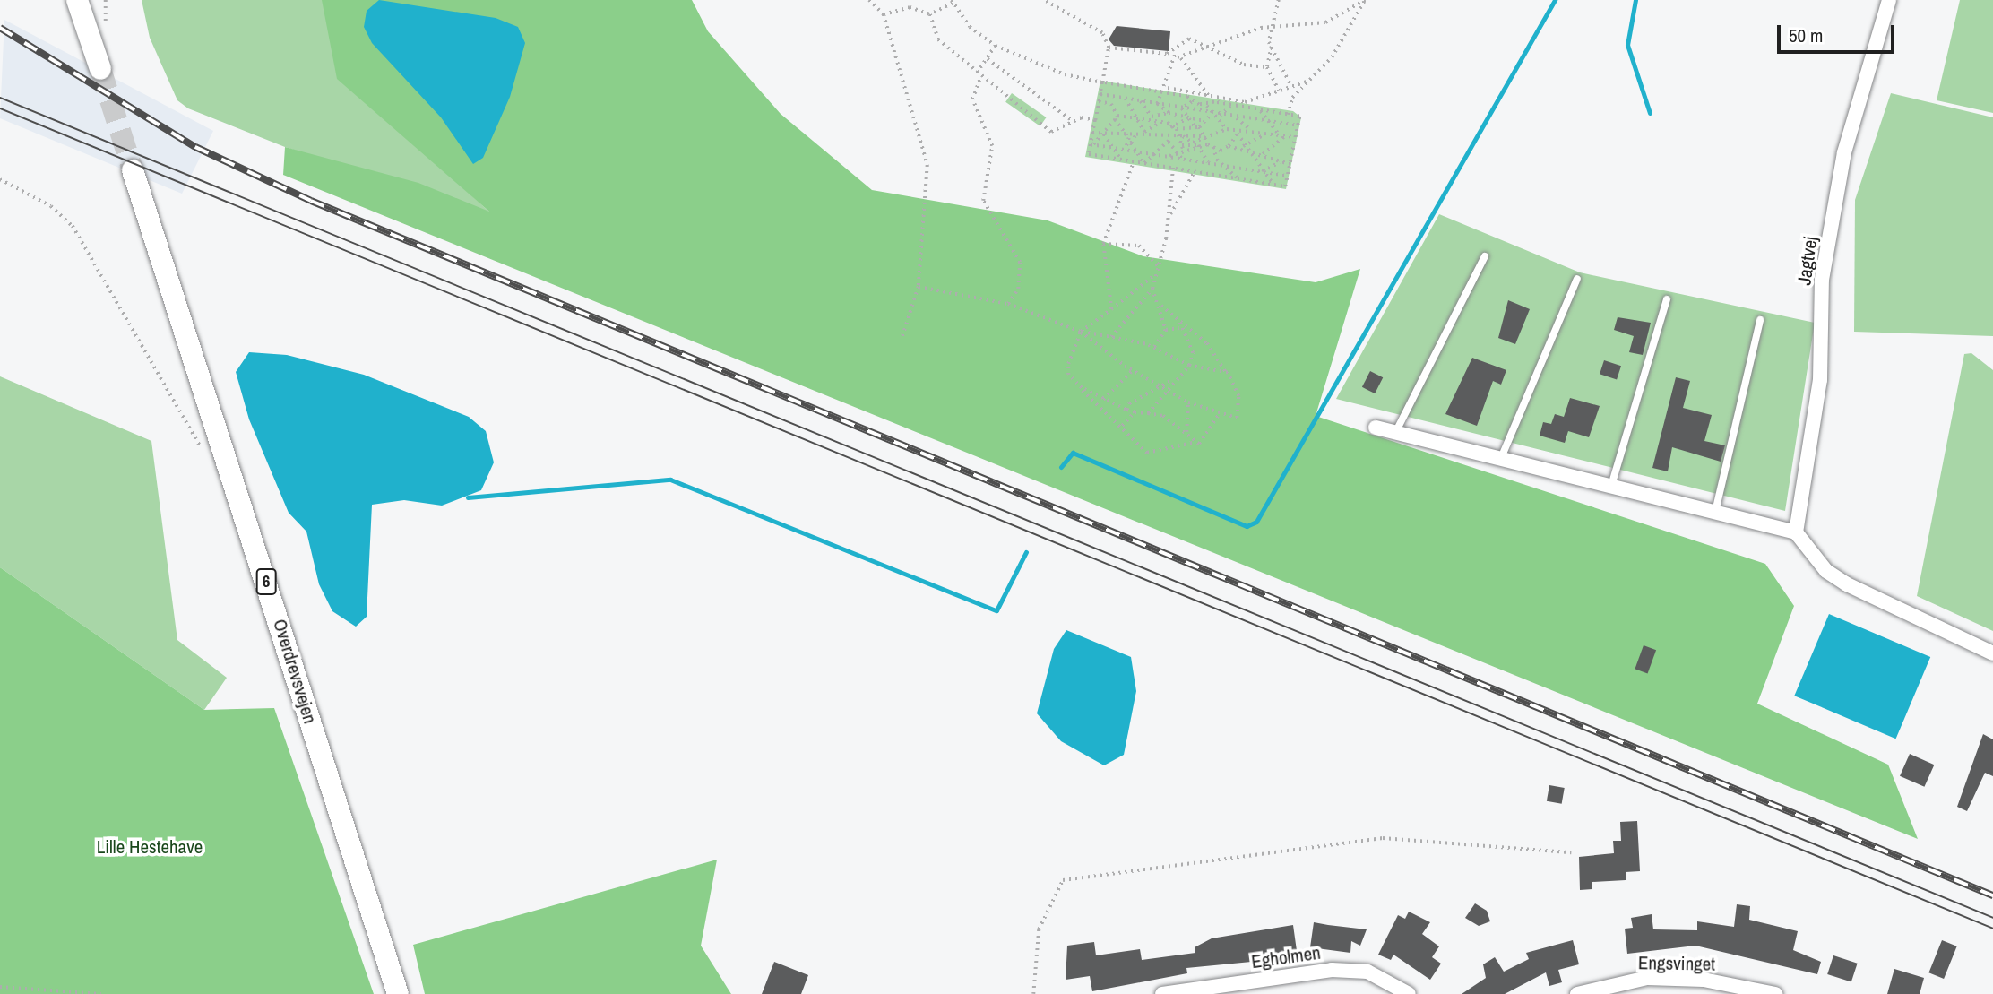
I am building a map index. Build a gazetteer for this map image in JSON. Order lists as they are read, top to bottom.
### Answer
{
  "streets": {
    "main road": ["6", "Overdrevsvejen"],
    "street": ["Jagtvej", "Egholmen", "Engsvinget"]
  },
  "parks": ["Lille Hestehave"],
  "scale_bar": "50 m"
}
